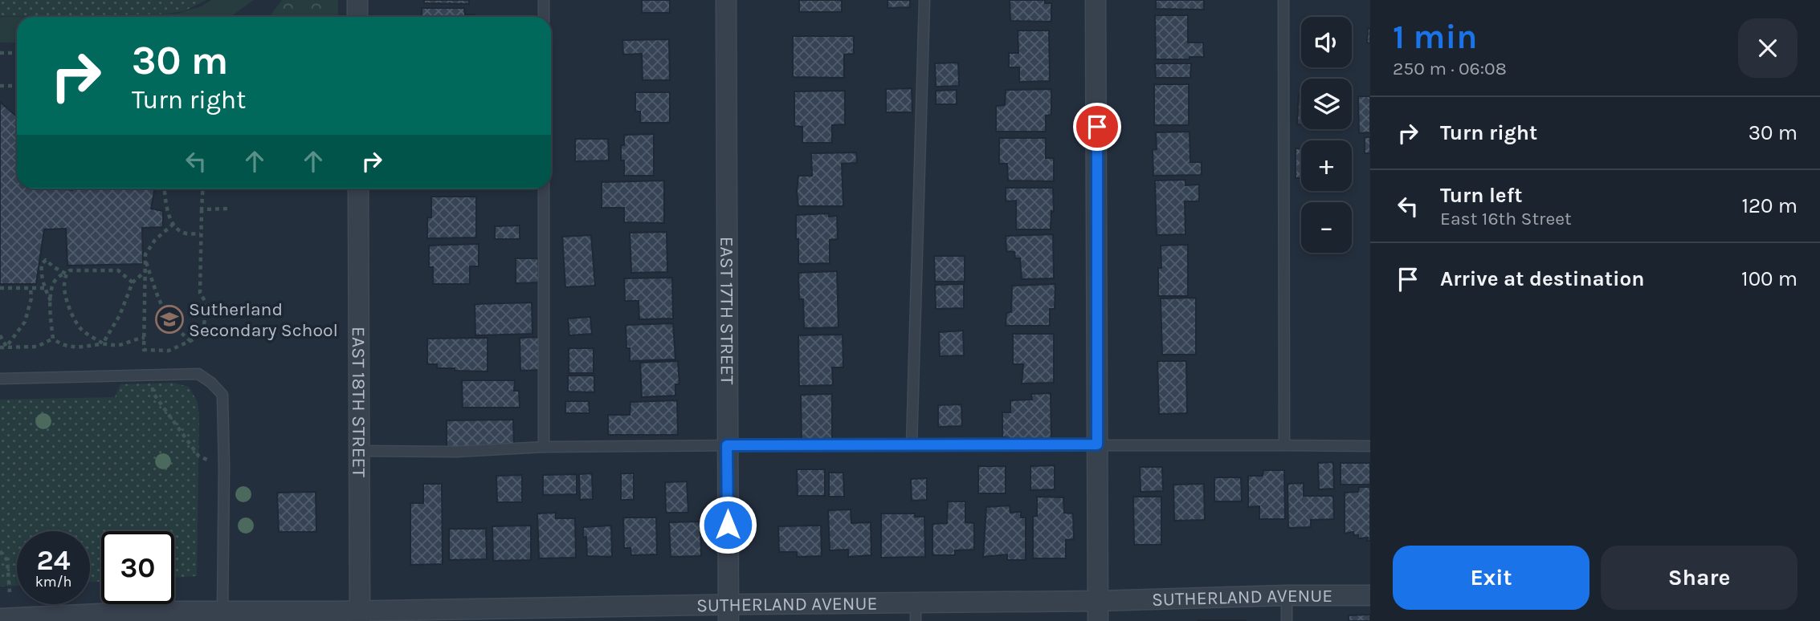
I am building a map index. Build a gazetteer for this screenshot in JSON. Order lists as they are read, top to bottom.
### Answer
{
  "streets": {
    "street": ["EAST 17TH STREET", "EAST 18TH STREET", "SUTHERLAND AVENUE"]
  },
  "crossings": [
    ["EAST 17TH STREET", "SUTHERLAND AVENUE"],
    ["EAST 18TH STREET", "SUTHERLAND AVENUE"]
  ],
  "places": {
    "school or university": ["Sutherland Secondary School"]
  },
  "page": {
    "heading": ["1 min", "250 m · 06:08"],
    "map_buttons": ["+", "−"],
    "turn": ["30 m", "Turn right"],
    "list": [
      {
        "name": "Turn right",
        "value": "30 m"
      },
      {
        "name": "Turn left",
        "note": "East 16th Street",
        "value": "120 m"
      },
      {
        "name": "Arrive at destination",
        "value": "100 m"
      }
    ],
    "speed": "24 km/h",
    "limit": "30",
    "buttons": ["Exit", "Share"]
  }
}
